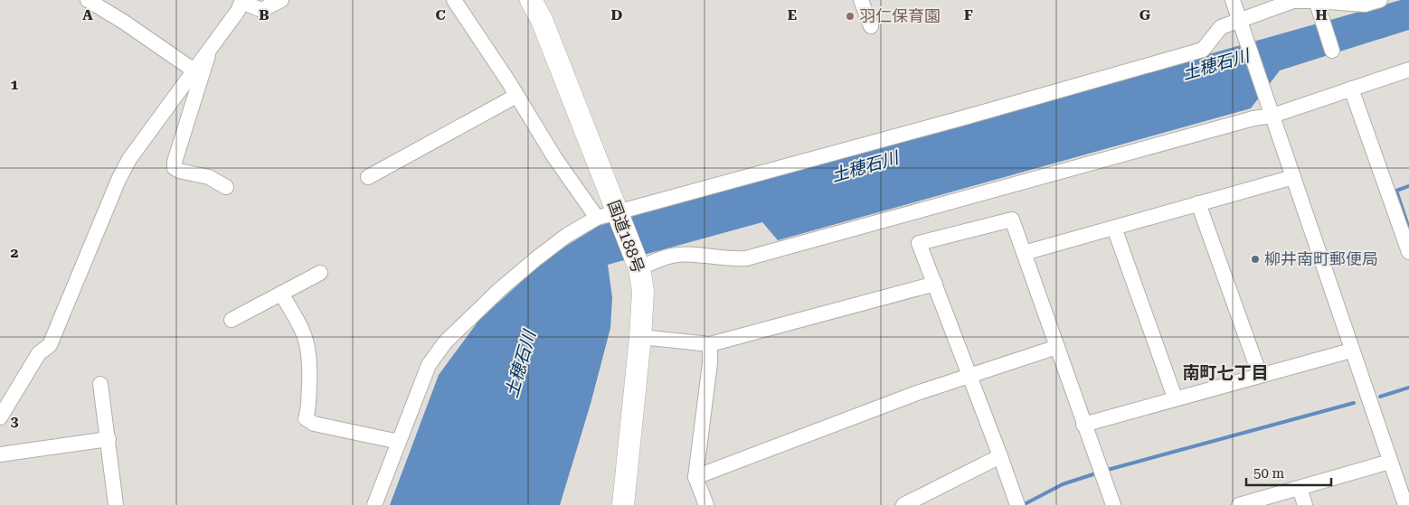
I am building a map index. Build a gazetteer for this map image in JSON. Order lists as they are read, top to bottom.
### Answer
{
  "streets": {
    "highway": ["国道188号"]
  },
  "districts": ["南町七丁目"],
  "water": ["土穂石川"],
  "places": ["羽仁保育園", "柳井南町郵便局"],
  "scale_bar": "50 m",
  "grid": {
    "columns": [
      "A",
      "B",
      "C",
      "D",
      "E",
      "F",
      "G",
      "H"
    ],
    "rows": ["1", "2", "3"]
  }
}
